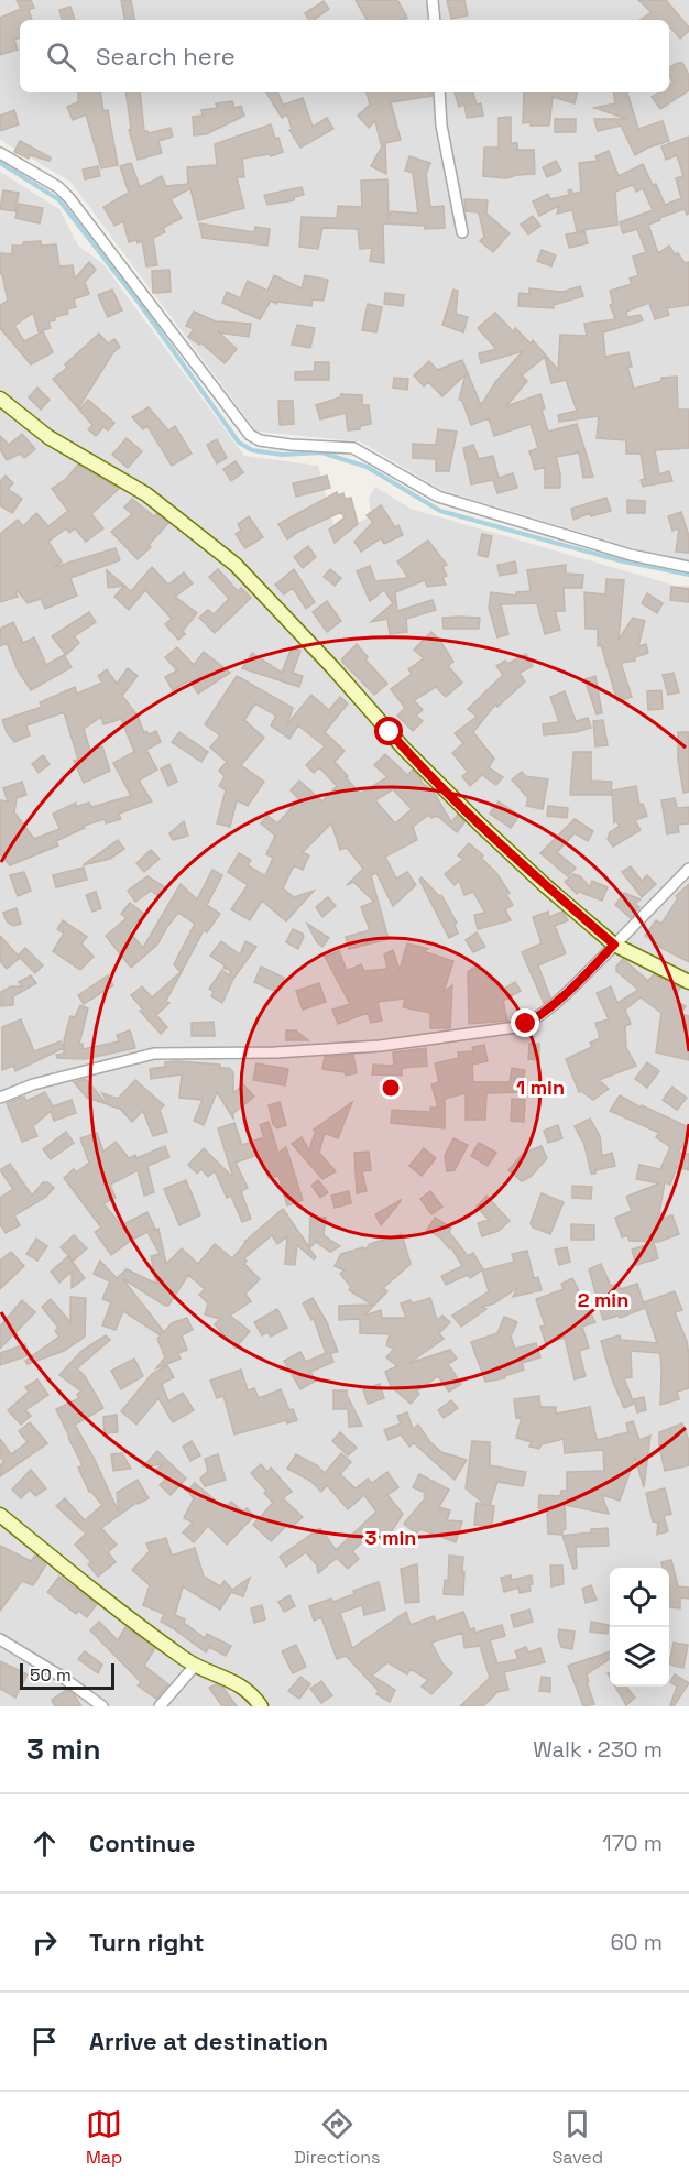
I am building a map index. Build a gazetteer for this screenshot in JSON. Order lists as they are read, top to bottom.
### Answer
{
  "scale_bar": "50 m",
  "page": {
    "search": "Search here",
    "scale": "50 m",
    "heading": ["3 min", "Walk · 230 m"],
    "list": [
      ["Continue", "170 m"],
      ["Turn right", "60 m"],
      "Arrive at destination"
    ],
    "nav": ["Map", "Directions", "Saved"]
  },
  "rings": ["1 min", "2 min", "3 min"]
}
